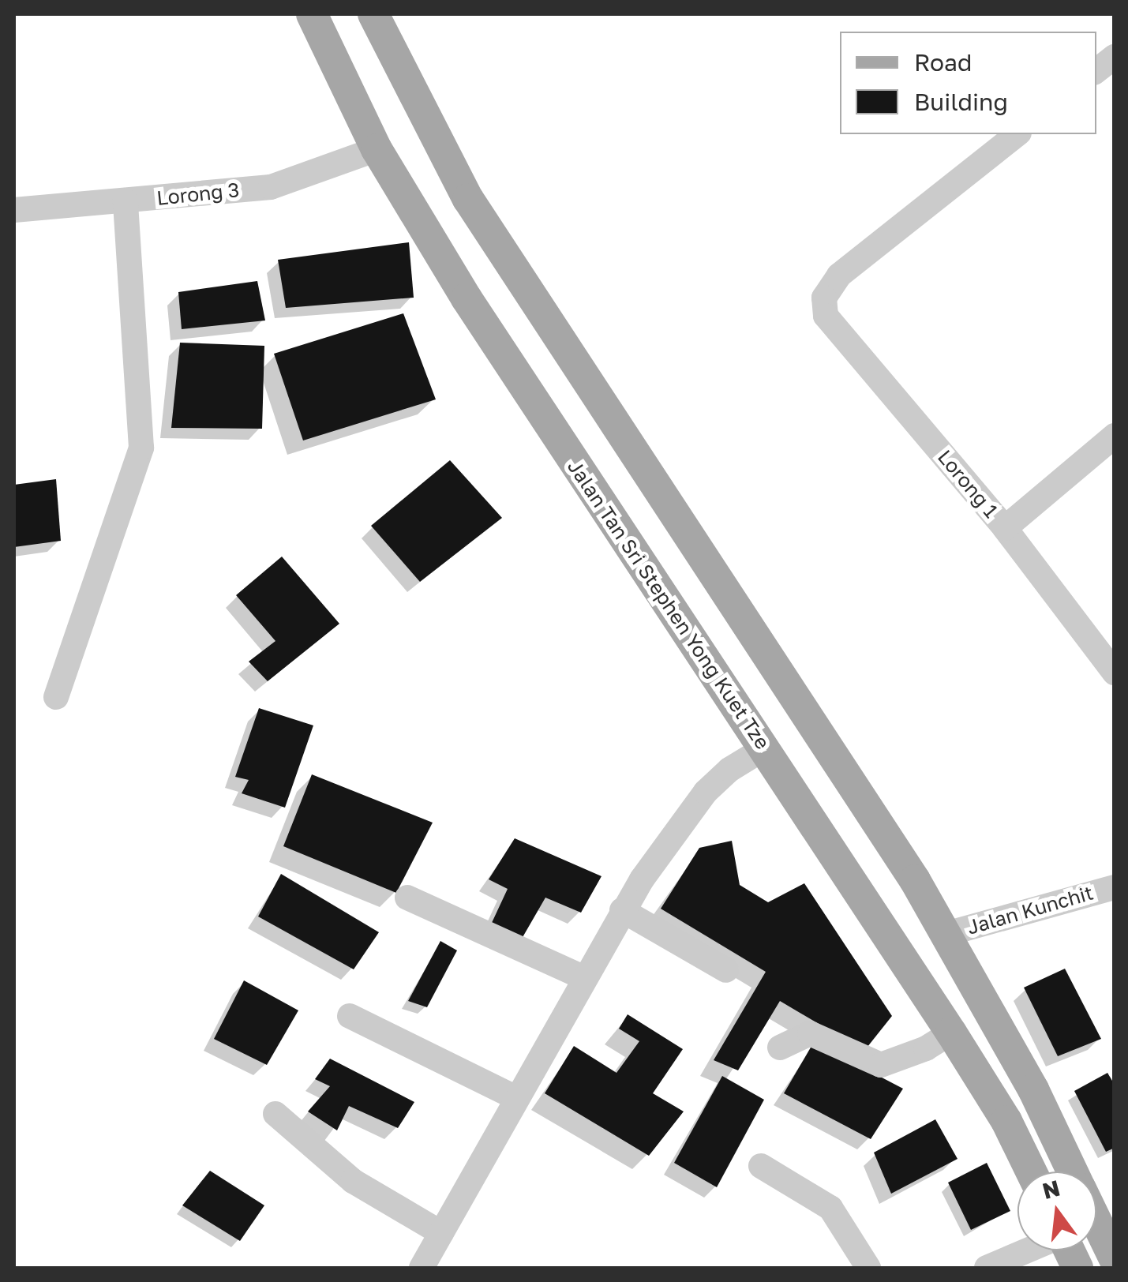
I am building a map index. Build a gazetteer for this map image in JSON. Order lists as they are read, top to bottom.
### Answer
{
  "streets": {
    "main road": ["Jalan Tan Sri Stephen Yong Kuet Tze"],
    "street": ["Lorong 3", "Lorong 1", "Jalan Kunchit"]
  },
  "crossings": [
    ["Lorong 3", "Jalan Tan Sri Stephen Yong Kuet Tze"]
  ],
  "legend": ["Road", "Building"],
  "north": "top"
}
